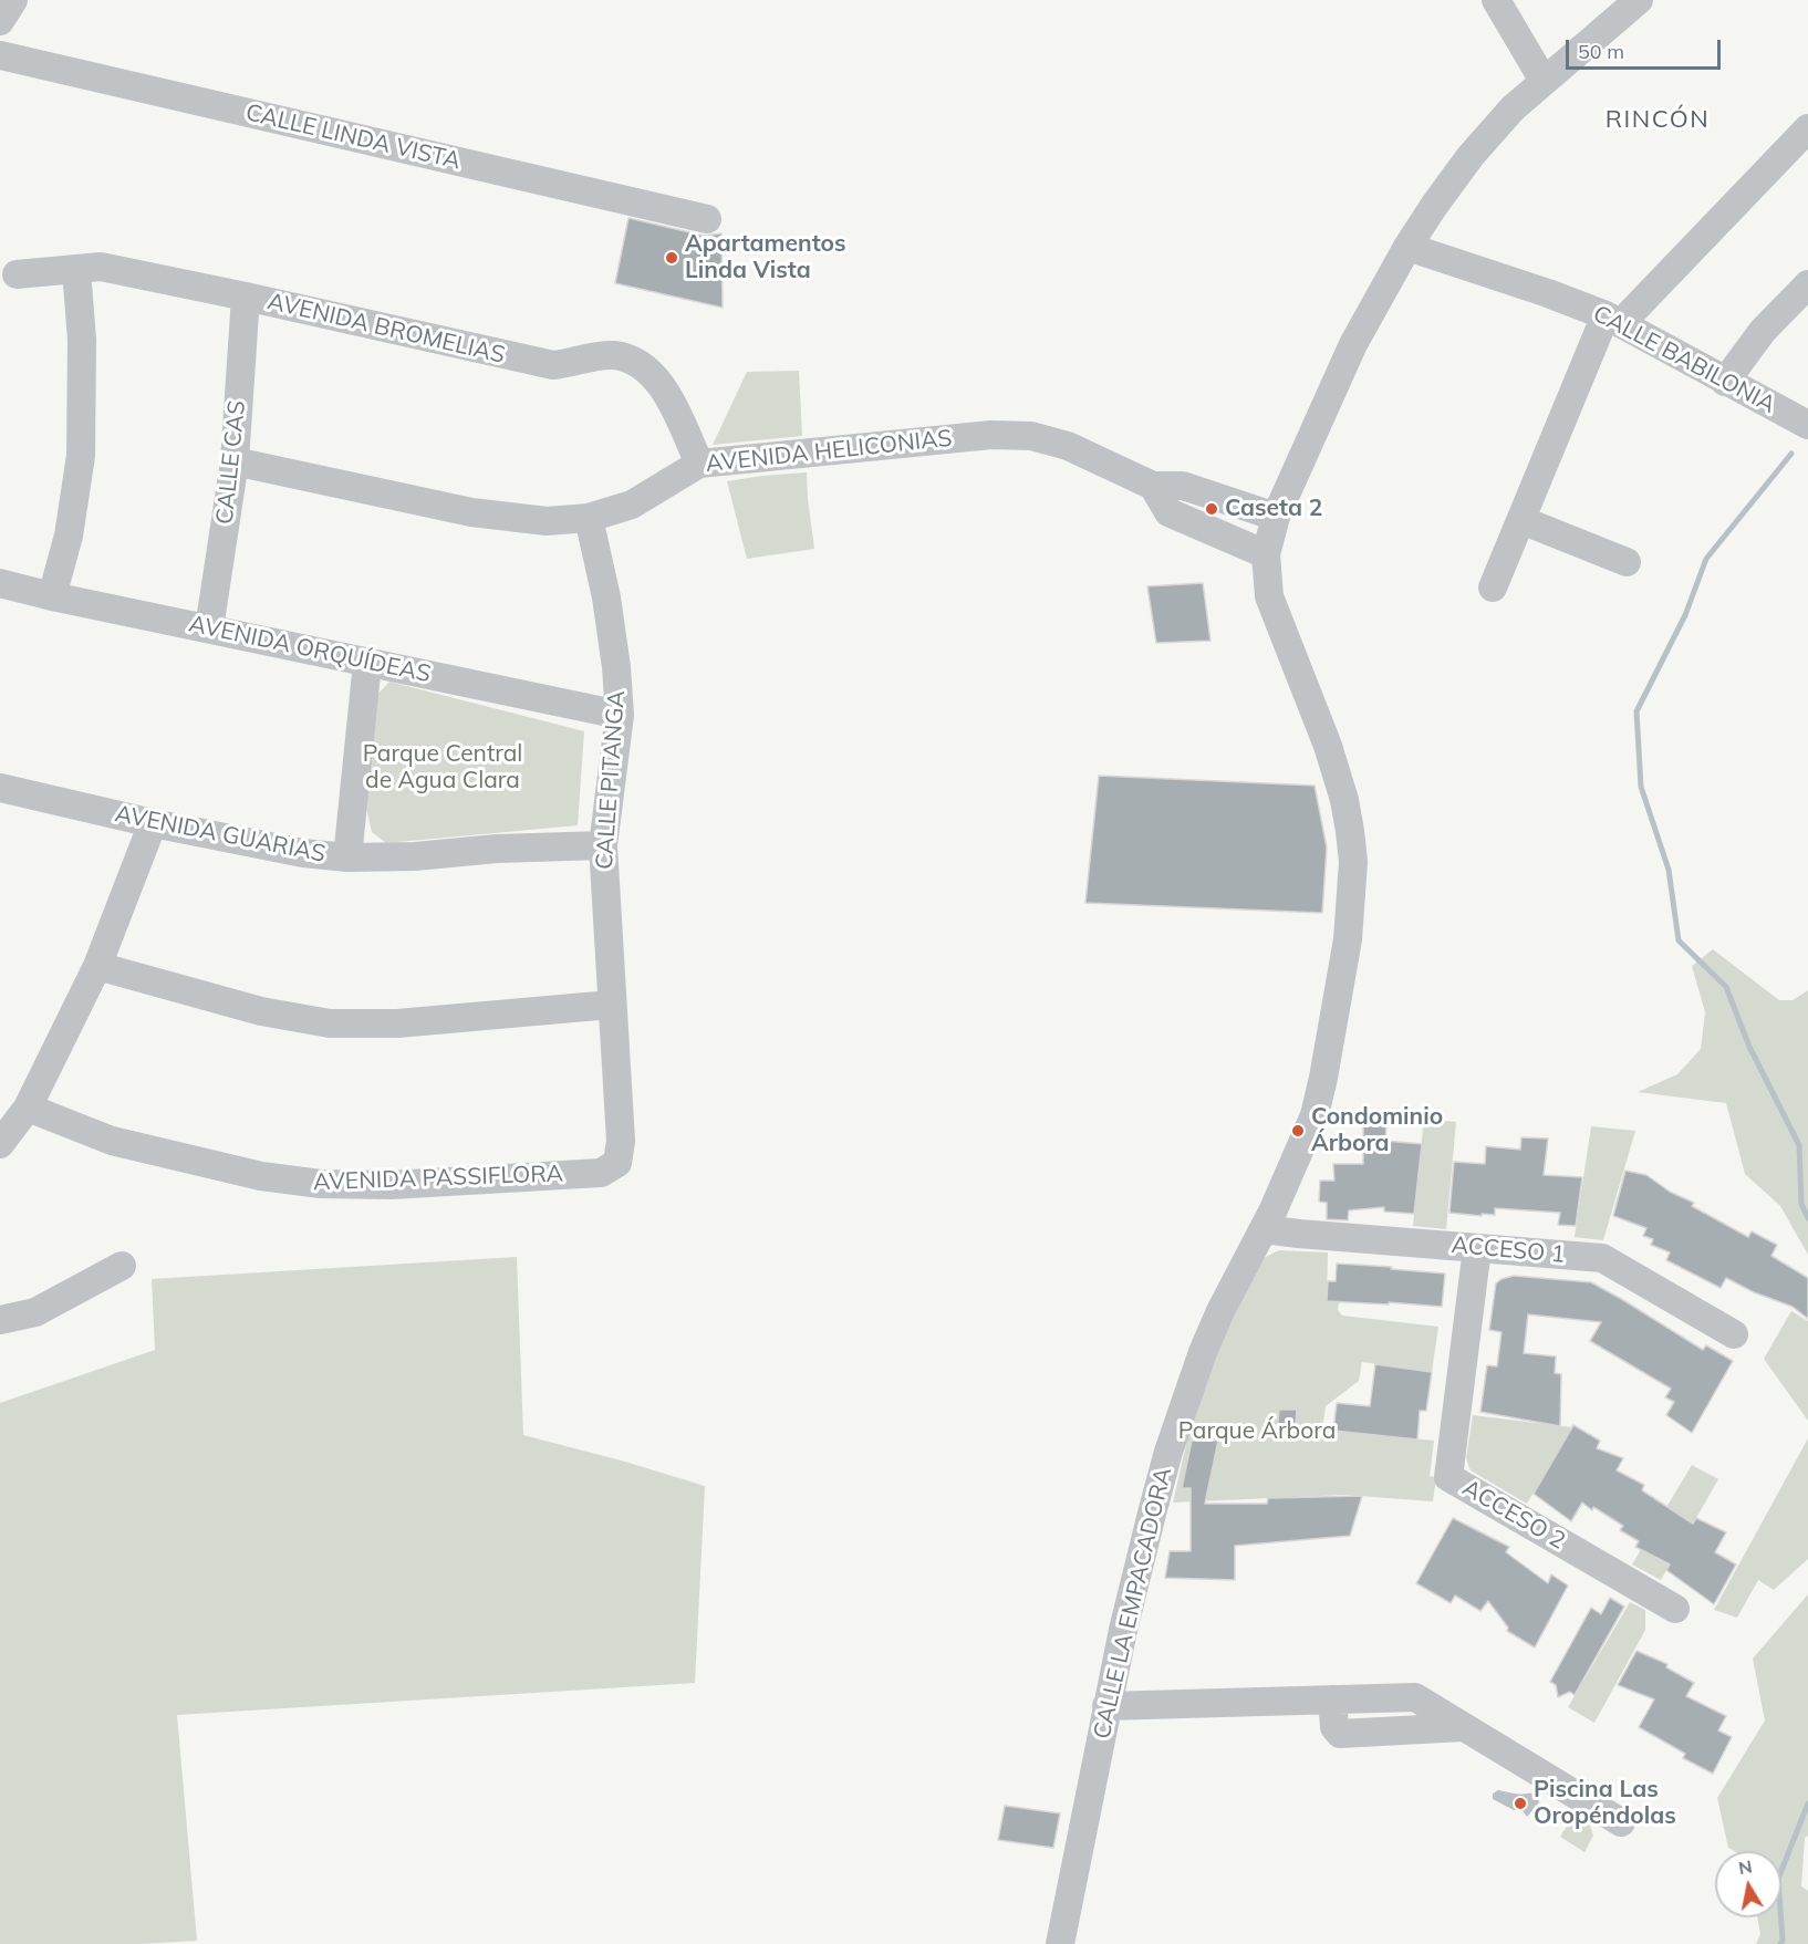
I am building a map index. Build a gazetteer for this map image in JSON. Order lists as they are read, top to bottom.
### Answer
{
  "streets": {
    "street": [
      "CALLE LINDA VISTA",
      "AVENIDA BROMELIAS",
      "CALLE BABILONIA",
      "AVENIDA HELICONIAS",
      "CALLE CAS",
      "AVENIDA ORQUÍDEAS",
      "CALLE PITANGA",
      "AVENIDA GUARIAS",
      "AVENIDA PASSIFLORA",
      "ACCESO 1",
      "ACCESO 2",
      "CALLE LA EMPACADORA"
    ]
  },
  "crossings": [
    ["AVENIDA BROMELIAS", "AVENIDA HELICONIAS"],
    ["AVENIDA BROMELIAS", "CALLE CAS"],
    ["CALLE BABILONIA", "CALLE LA EMPACADORA"],
    ["AVENIDA HELICONIAS", "CALLE CAS"],
    ["AVENIDA HELICONIAS", "CALLE PITANGA"],
    ["AVENIDA HELICONIAS", "CALLE LA EMPACADORA"],
    ["CALLE CAS", "AVENIDA ORQUÍDEAS"],
    ["AVENIDA ORQUÍDEAS", "CALLE PITANGA"],
    ["CALLE PITANGA", "AVENIDA GUARIAS"],
    ["CALLE PITANGA", "AVENIDA PASSIFLORA"],
    ["ACCESO 1", "ACCESO 2"],
    ["ACCESO 1", "CALLE LA EMPACADORA"]
  ],
  "districts": ["RINCÓN"],
  "parks": ["Parque Central de Agua Clara", "Parque Árbora"],
  "places": [
    "Apartamentos Linda Vista",
    "Caseta 2",
    "Condominio Árbora",
    "Piscina Las Oropéndolas"
  ],
  "scale_bar": "50 m",
  "north": "top"
}
